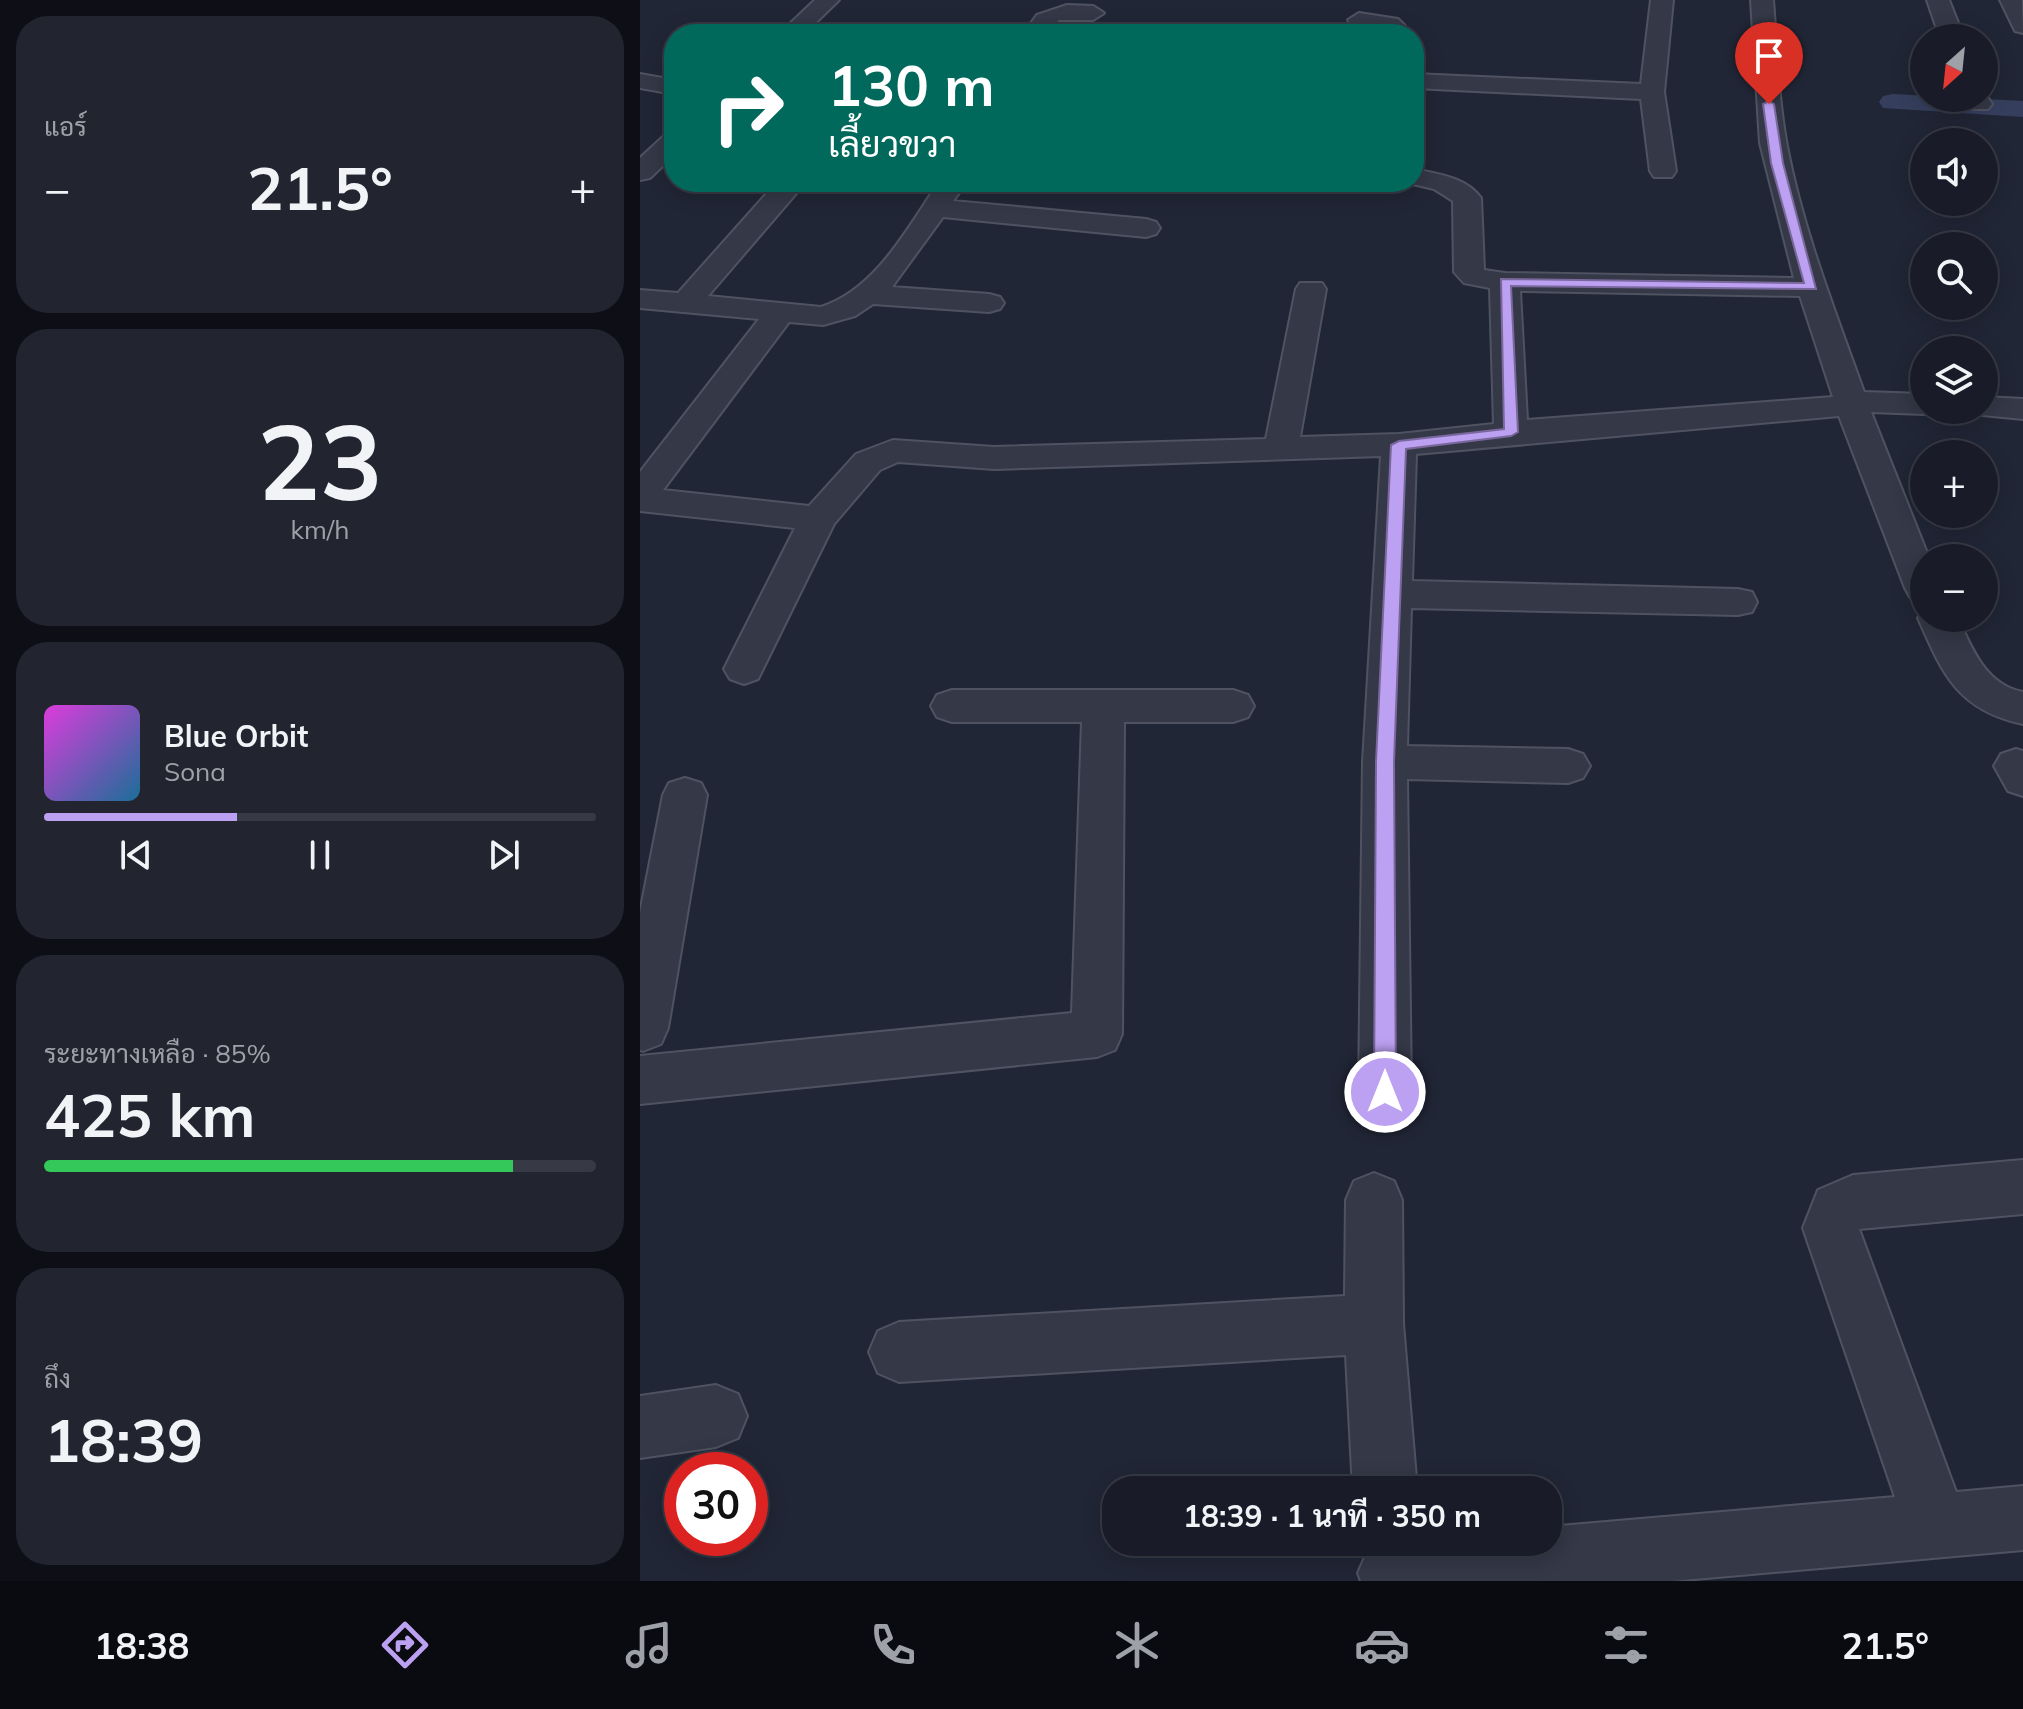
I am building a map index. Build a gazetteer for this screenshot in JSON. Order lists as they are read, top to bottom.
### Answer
{
  "north": "bottom left",
  "page": {
    "tile": [
      "แอร์",
      ["23", "km/h"],
      ["ระยะทางเหลือ · 85%", "425 km"],
      ["ถึง", "18:39"]
    ],
    "map_buttons": ["+", "−"],
    "turn": ["130 m", "เลี้ยวขวา"],
    "heat": ["−", "21.5°", "+"],
    "song": ["Blue Orbit", "Sona"],
    "limit": "30",
    "trip": "18:39 · 1 นาที · 350 m",
    "tabs": ["18:38", "21.5°"]
  }
}
